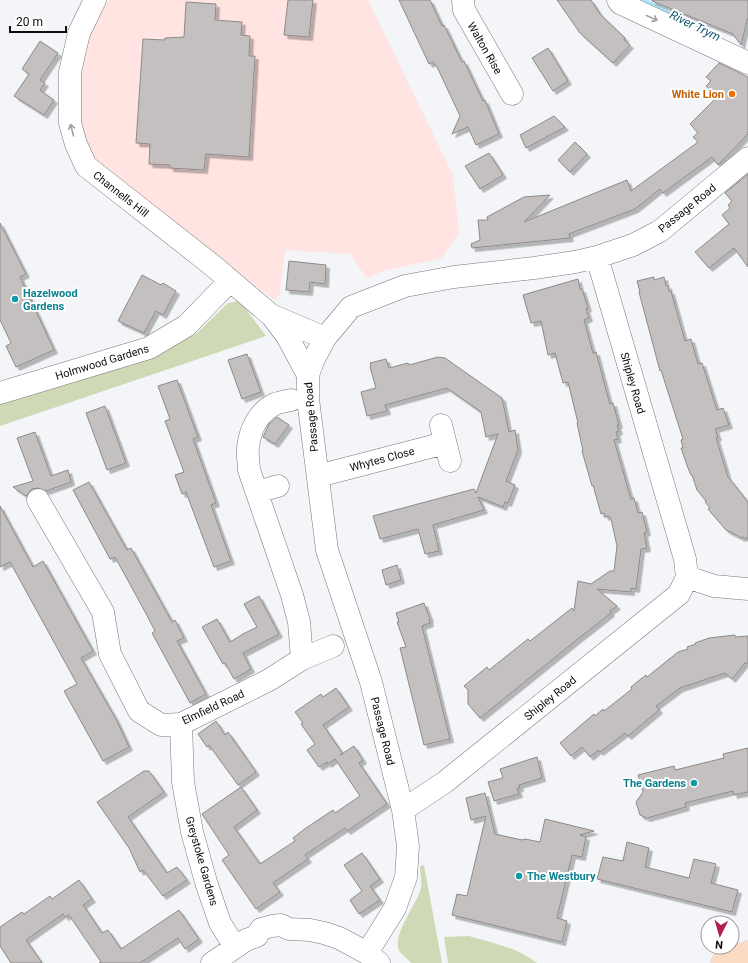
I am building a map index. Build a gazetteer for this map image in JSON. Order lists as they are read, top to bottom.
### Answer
{
  "streets": {
    "street": [
      "Walton Rise",
      "Channells Hill",
      "Passage Road",
      "Holmwood Gardens",
      "Shipley Road",
      "Whytes Close",
      "Elmfield Road",
      "Greystoke Gardens"
    ]
  },
  "crossings": [
    ["Channells Hill", "Passage Road"],
    ["Channells Hill", "Holmwood Gardens"],
    ["Passage Road", "Shipley Road"],
    ["Passage Road", "Whytes Close"],
    ["Elmfield Road", "Greystoke Gardens"]
  ],
  "one_way": ["Channells Hill"],
  "water": ["River Trym"],
  "places": [
    "White Lion",
    "Hazelwood Gardens",
    "The Gardens",
    "The Westbury"
  ],
  "scale_bar": "20 m",
  "north": "bottom"
}
